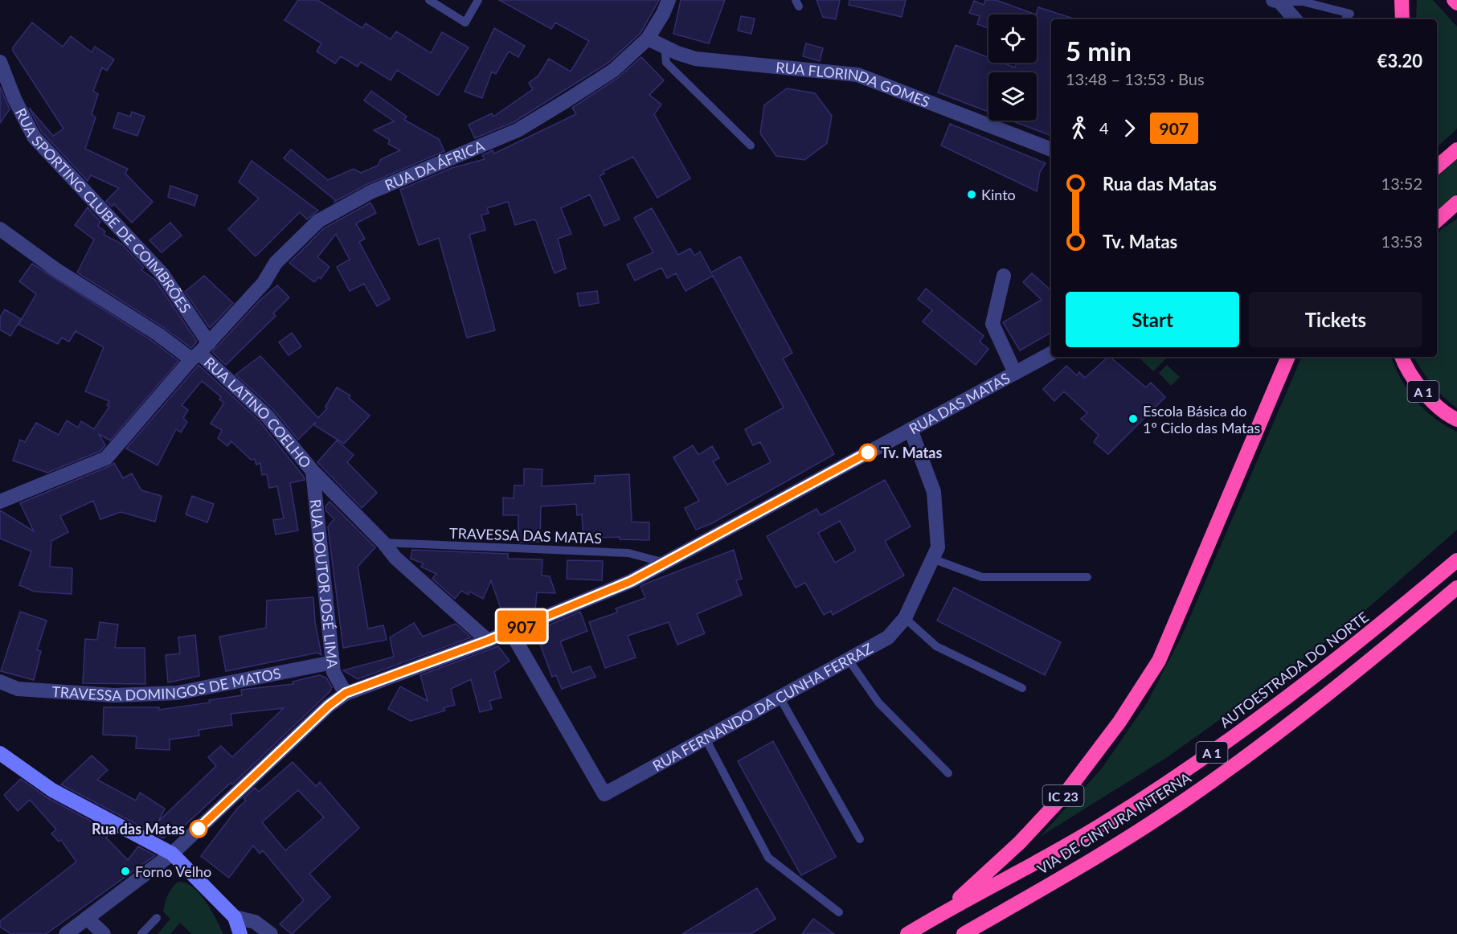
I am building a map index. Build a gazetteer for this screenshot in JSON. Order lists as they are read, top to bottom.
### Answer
{
  "streets": {
    "highway": [
      "A 1",
      "AUTOESTRADA DO NORTE",
      "IC 23",
      "VIA DE CINTURA INTERNA"
    ],
    "street": [
      "RUA FLORINDA GOMES",
      "RUA DA ÁFRICA",
      "RUA SPORTING CLUBE DE COIMBRÕES",
      "RUA DAS MATAS",
      "RUA LATINO COELHO",
      "RUA DOUTOR JOSÉ LIMA",
      "TRAVESSA DOMINGOS DE MATOS",
      "RUA FERNANDO DA CUNHA FERRAZ"
    ],
    "lane": ["TRAVESSA DAS MATAS"]
  },
  "crossings": [
    ["RUA FLORINDA GOMES", "RUA DA ÁFRICA"],
    ["RUA DA ÁFRICA", "RUA SPORTING CLUBE DE COIMBRÕES"],
    ["RUA DA ÁFRICA", "RUA LATINO COELHO"],
    ["RUA SPORTING CLUBE DE COIMBRÕES", "RUA LATINO COELHO"],
    ["A 1", "AUTOESTRADA DO NORTE"],
    ["A 1", "IC 23"],
    ["RUA DAS MATAS", "RUA LATINO COELHO"],
    ["RUA DAS MATAS", "TRAVESSA DAS MATAS"],
    ["RUA DAS MATAS", "RUA DOUTOR JOSÉ LIMA"],
    ["RUA DAS MATAS", "RUA FERNANDO DA CUNHA FERRAZ"],
    ["RUA LATINO COELHO", "TRAVESSA DAS MATAS"],
    ["RUA LATINO COELHO", "RUA DOUTOR JOSÉ LIMA"],
    ["RUA DOUTOR JOSÉ LIMA", "TRAVESSA DOMINGOS DE MATOS"],
    ["AUTOESTRADA DO NORTE", "IC 23"]
  ],
  "places": [
    "Kinto",
    "Escola Básica do 1º Ciclo das Matas",
    "Tv. Matas",
    "Rua das Matas",
    "Forno Velho"
  ],
  "lines": ["bus line 907"],
  "page": {
    "on_map": "907",
    "heading": ["5 min", "13:48 – 13:53 · Bus", "€3.20"],
    "legs": ["4", "907"],
    "list": [
      {
        "name": "Rua das Matas",
        "value": "13:52"
      },
      {
        "name": "Tv. Matas",
        "value": "13:53"
      }
    ],
    "buttons": ["Start", "Tickets"]
  }
}
